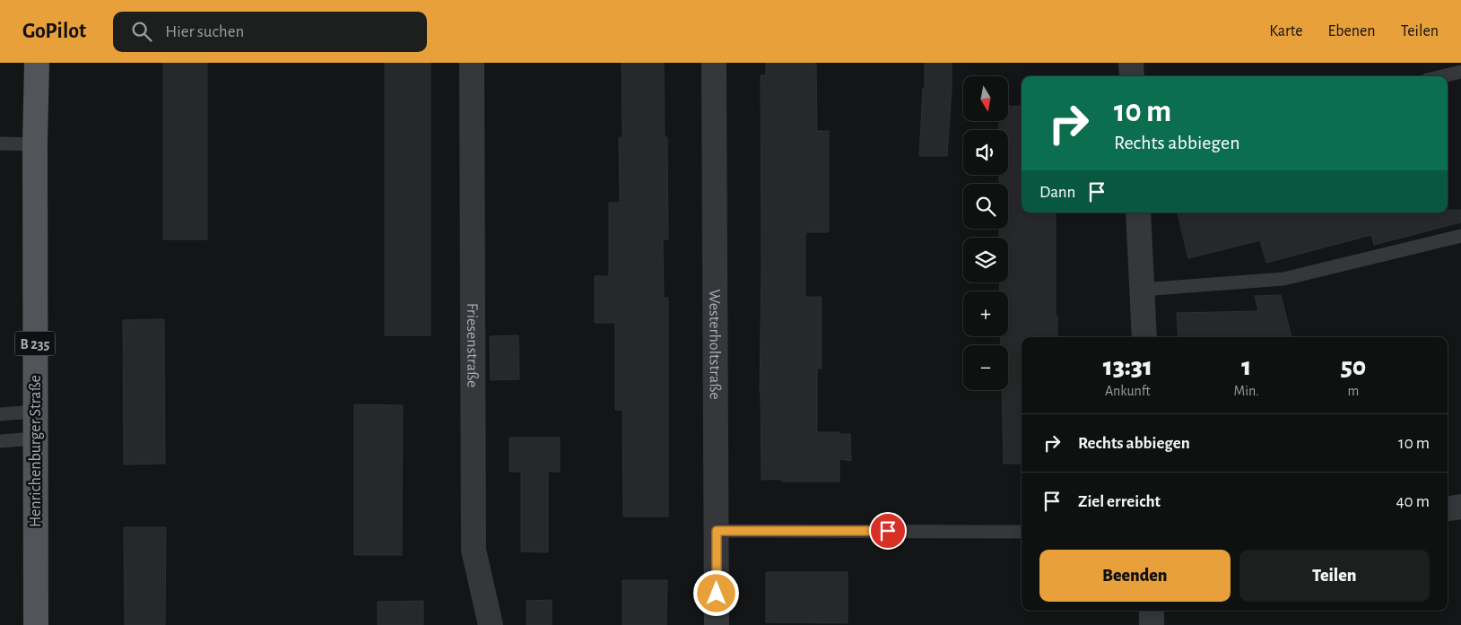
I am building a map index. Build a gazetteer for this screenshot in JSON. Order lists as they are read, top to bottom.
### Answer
{
  "streets": {
    "main road": ["B 235", "Henrichenburger Straße"],
    "street": ["Westerholtstraße", "Friesenstraße"]
  },
  "north": "bottom",
  "page": {
    "header": "GoPilot",
    "search": "Hier suchen",
    "nav": ["Karte", "Ebenen", "Teilen"],
    "map_buttons": ["+", "−"],
    "turn": ["10 m", "Rechts abbiegen"],
    "then": "Dann",
    "eta": [
      "13:31",
      "Ankunft",
      "1",
      "Min.",
      "50",
      "m"
    ],
    "list": [
      {
        "name": "Rechts abbiegen",
        "value": "10 m"
      },
      {
        "name": "Ziel erreicht",
        "value": "40 m"
      }
    ],
    "buttons": ["Beenden", "Teilen"]
  }
}
